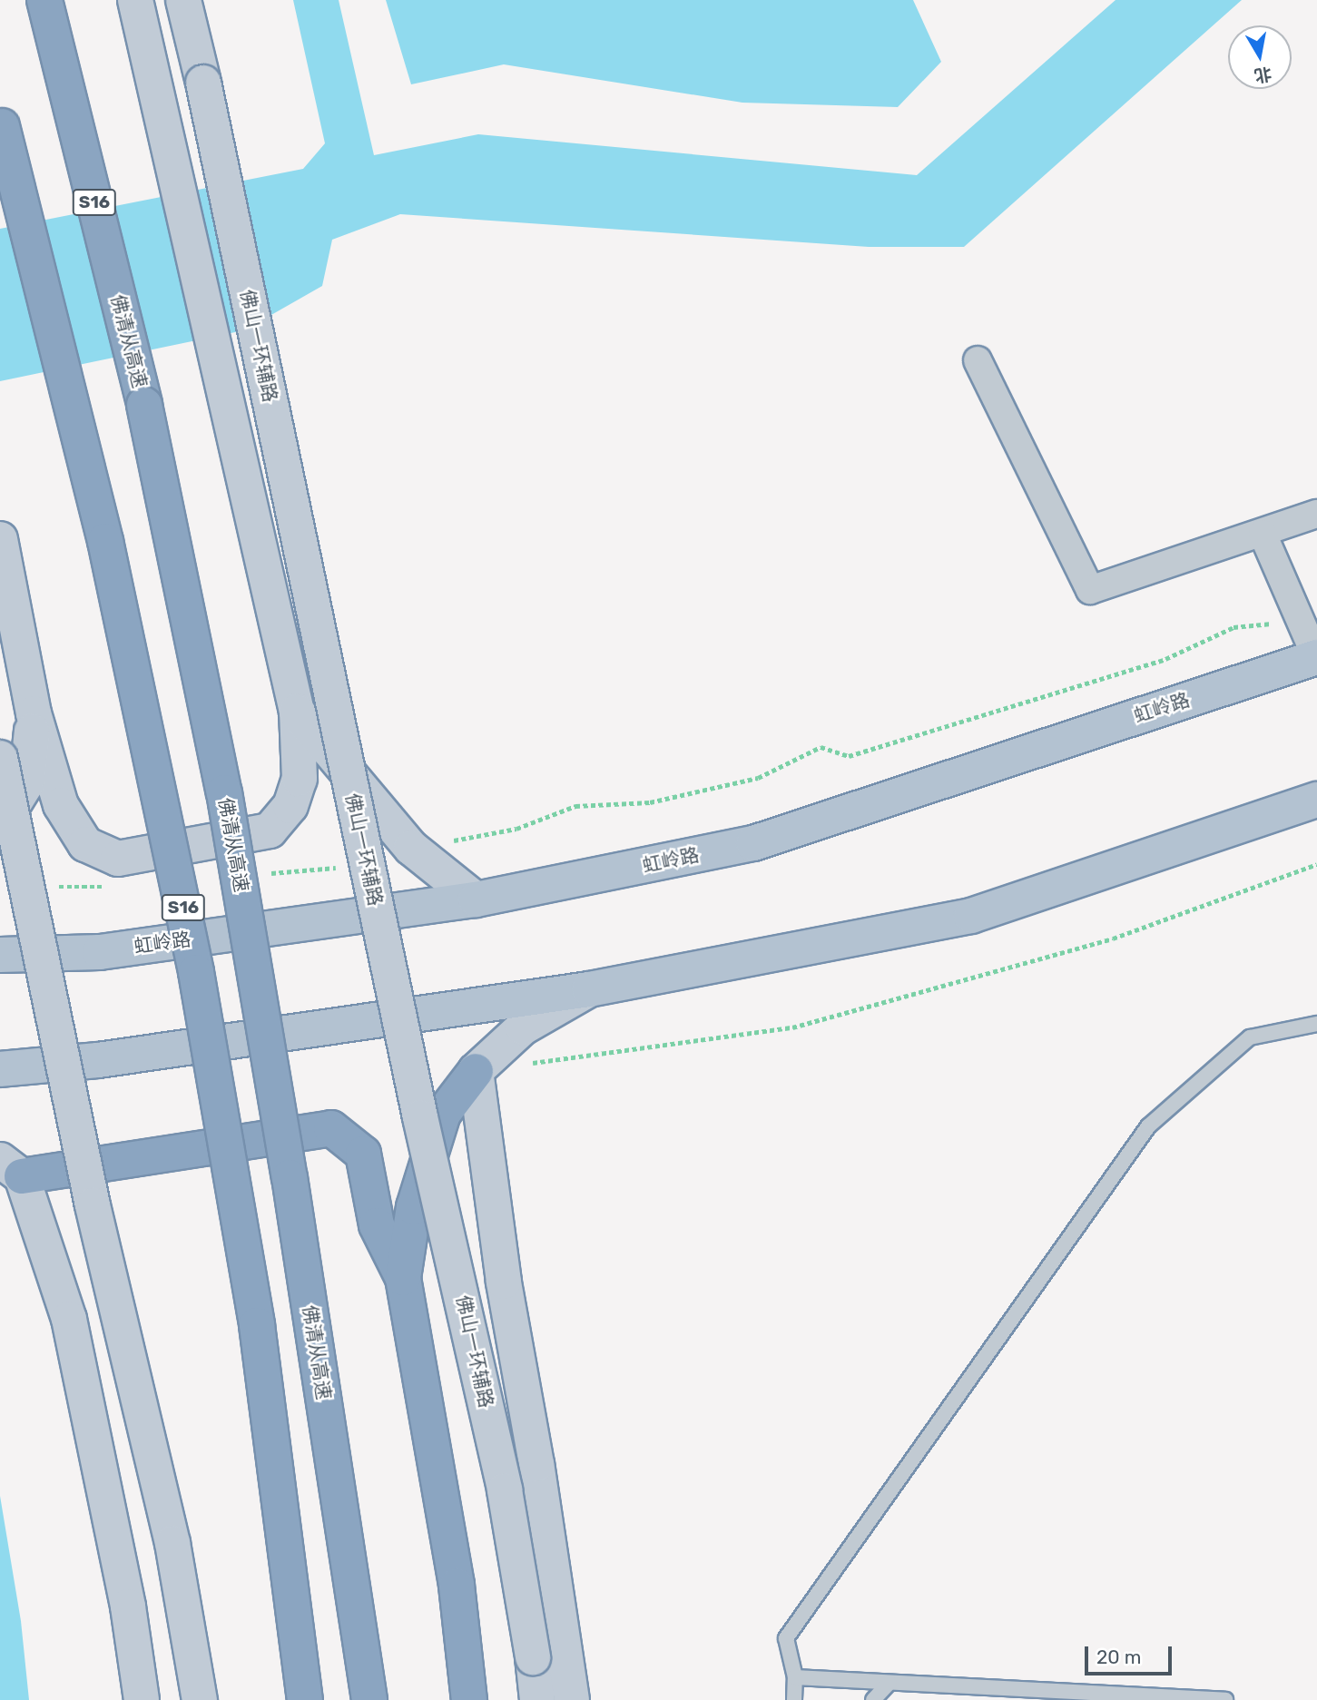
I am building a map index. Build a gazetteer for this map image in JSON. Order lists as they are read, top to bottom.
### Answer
{
  "streets": {
    "highway": ["S16", "佛清从高速"],
    "main road": ["佛山一环辅路", "虹岭路"]
  },
  "scale_bar": "20 m",
  "north": "bottom"
}
